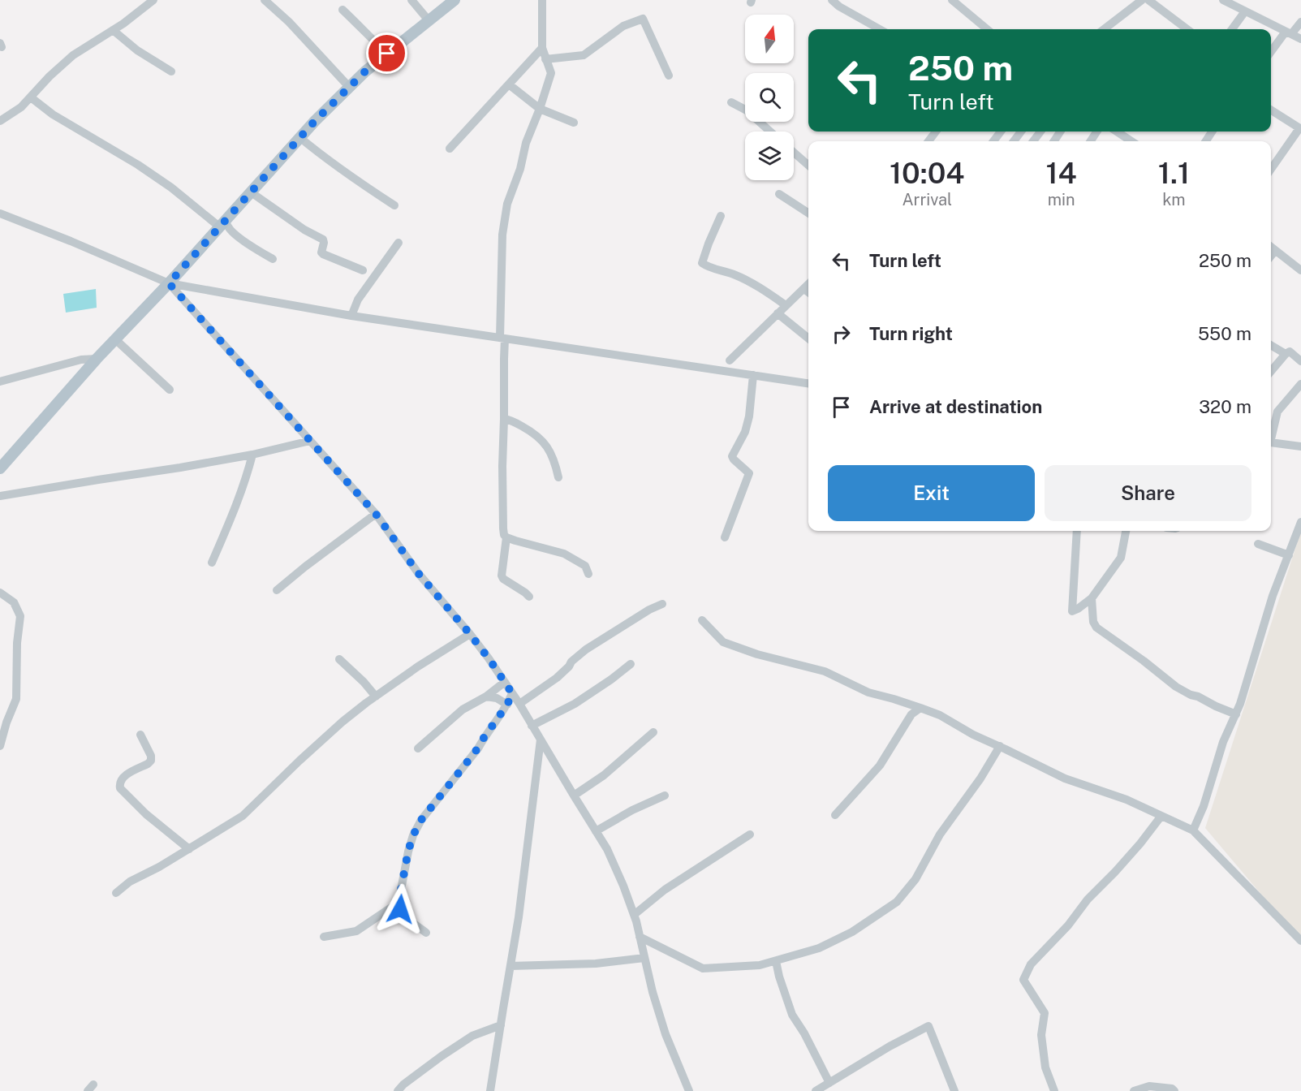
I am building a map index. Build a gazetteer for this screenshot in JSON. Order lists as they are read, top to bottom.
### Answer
{
  "north": "top",
  "page": {
    "turn": ["250 m", "Turn left"],
    "eta": [
      "10:04",
      "Arrival",
      "14",
      "min",
      "1.1",
      "km"
    ],
    "list": [
      {
        "name": "Turn left",
        "value": "250 m"
      },
      {
        "name": "Turn right",
        "value": "550 m"
      },
      {
        "name": "Arrive at destination",
        "value": "320 m"
      }
    ],
    "buttons": ["Exit", "Share"]
  }
}
